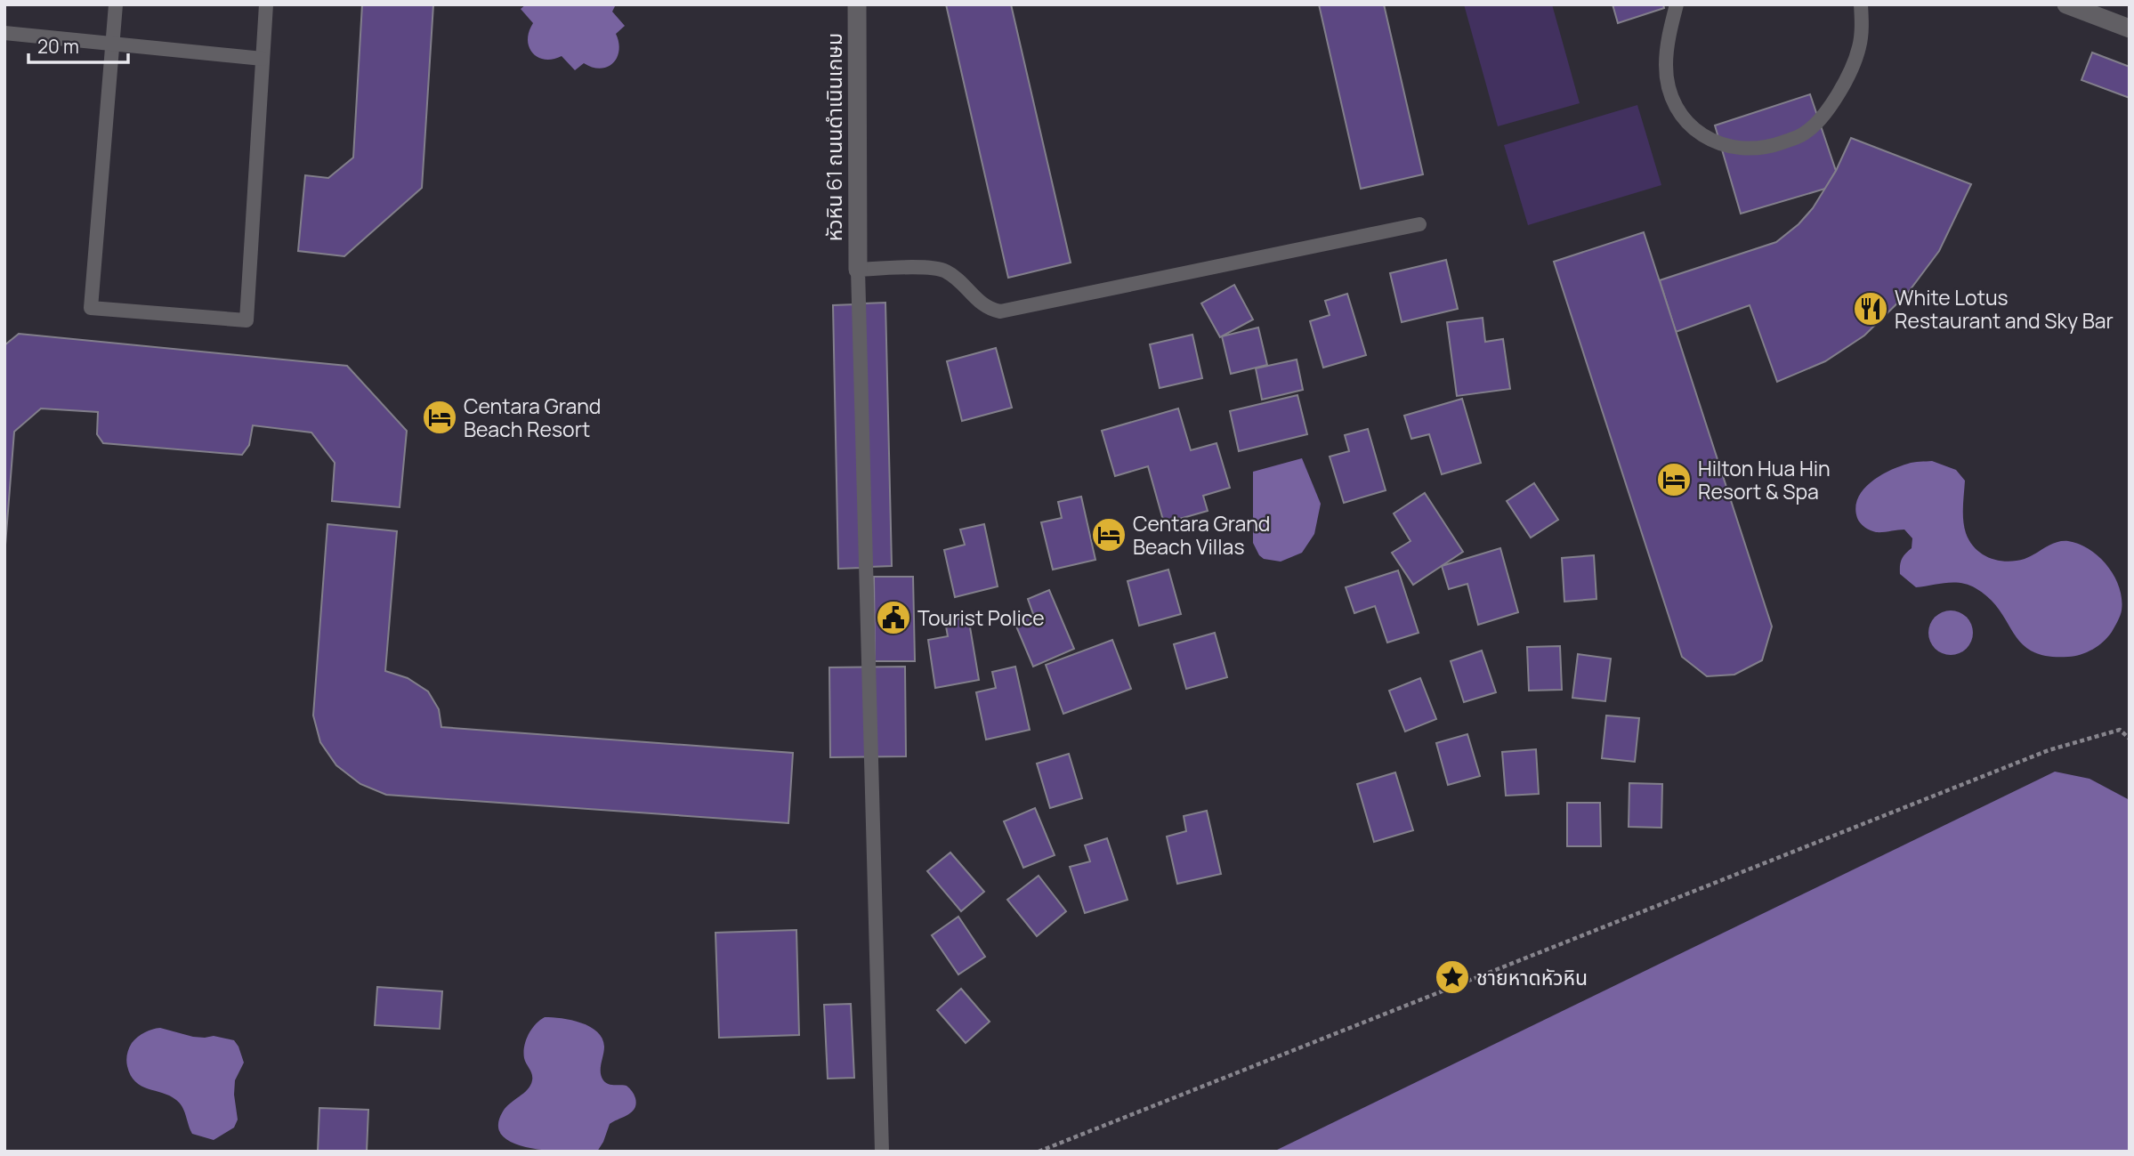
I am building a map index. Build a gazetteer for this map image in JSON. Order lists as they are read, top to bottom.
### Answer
{
  "streets": {
    "street": ["หัวหิน 61 ถนนดำเนินเกษม"]
  },
  "places": {
    "restaurant": ["White Lotus Restaurant and Sky Bar"],
    "hotel": ["Centara Grand Beach Resort", "Hilton Hua Hin Resort & Spa", "Centara Grand Beach Villas"],
    "public building": ["Tourist Police"],
    "place": ["ชายหาดหัวหิน"]
  },
  "scale_bar": "20 m"
}
